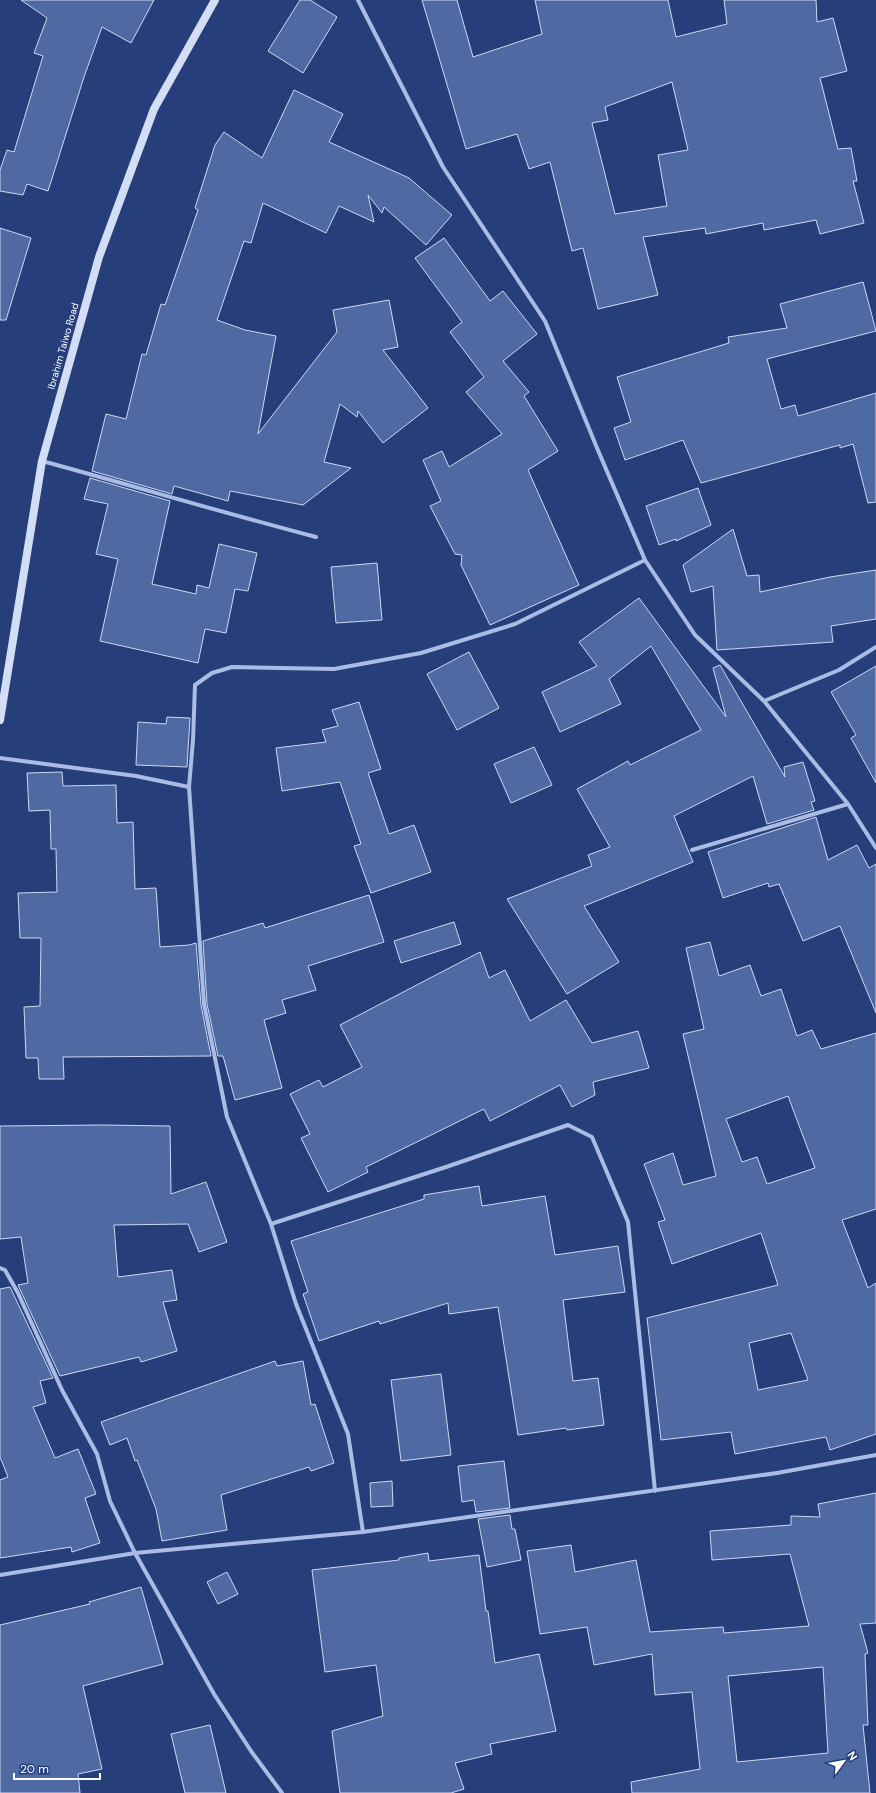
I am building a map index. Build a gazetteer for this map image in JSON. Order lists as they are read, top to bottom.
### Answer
{
  "streets": {
    "main road": ["Ibrahim Taiwo Road"]
  },
  "scale_bar": "20 m",
  "north": "top right"
}
